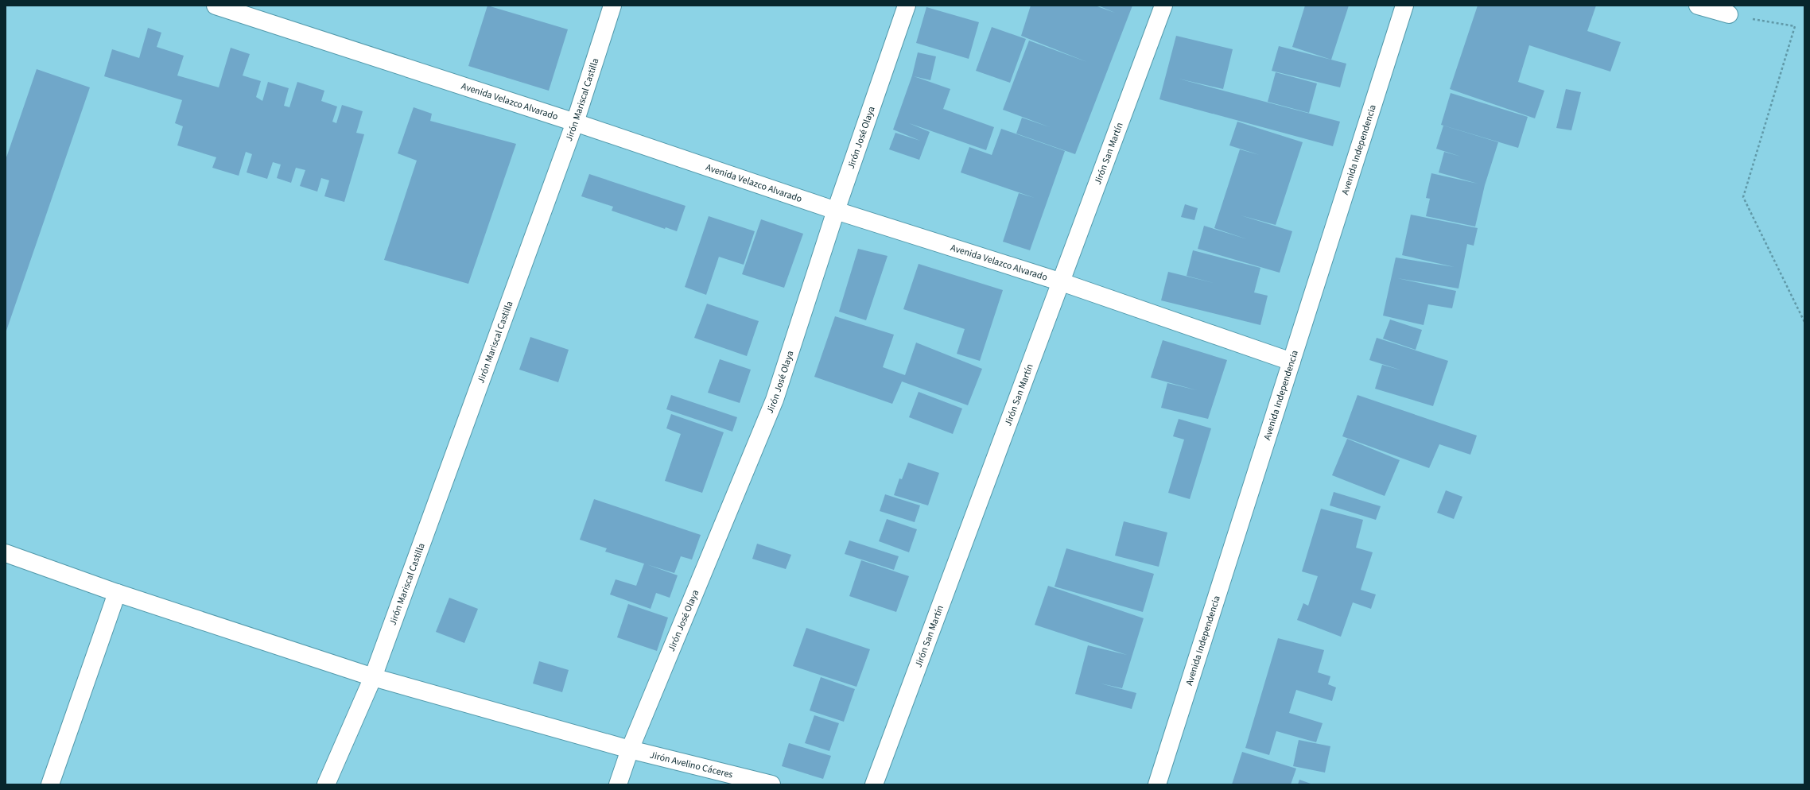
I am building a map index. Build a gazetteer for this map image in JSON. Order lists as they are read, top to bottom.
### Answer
{
  "streets": {
    "street": [
      "Jirón Mariscal Castilla",
      "Avenida Velazco Alvarado",
      "Jirón José Olaya",
      "Avenida Independencia",
      "Jirón San Martín",
      "Jirón Avelino Cáceres"
    ]
  },
  "crossings": [
    ["Jirón Mariscal Castilla", "Avenida Velazco Alvarado"],
    ["Jirón Mariscal Castilla", "Jirón Avelino Cáceres"],
    ["Avenida Velazco Alvarado", "Jirón José Olaya"],
    ["Avenida Velazco Alvarado", "Avenida Independencia"],
    ["Avenida Velazco Alvarado", "Jirón San Martín"],
    ["Jirón José Olaya", "Jirón Avelino Cáceres"]
  ]
}
